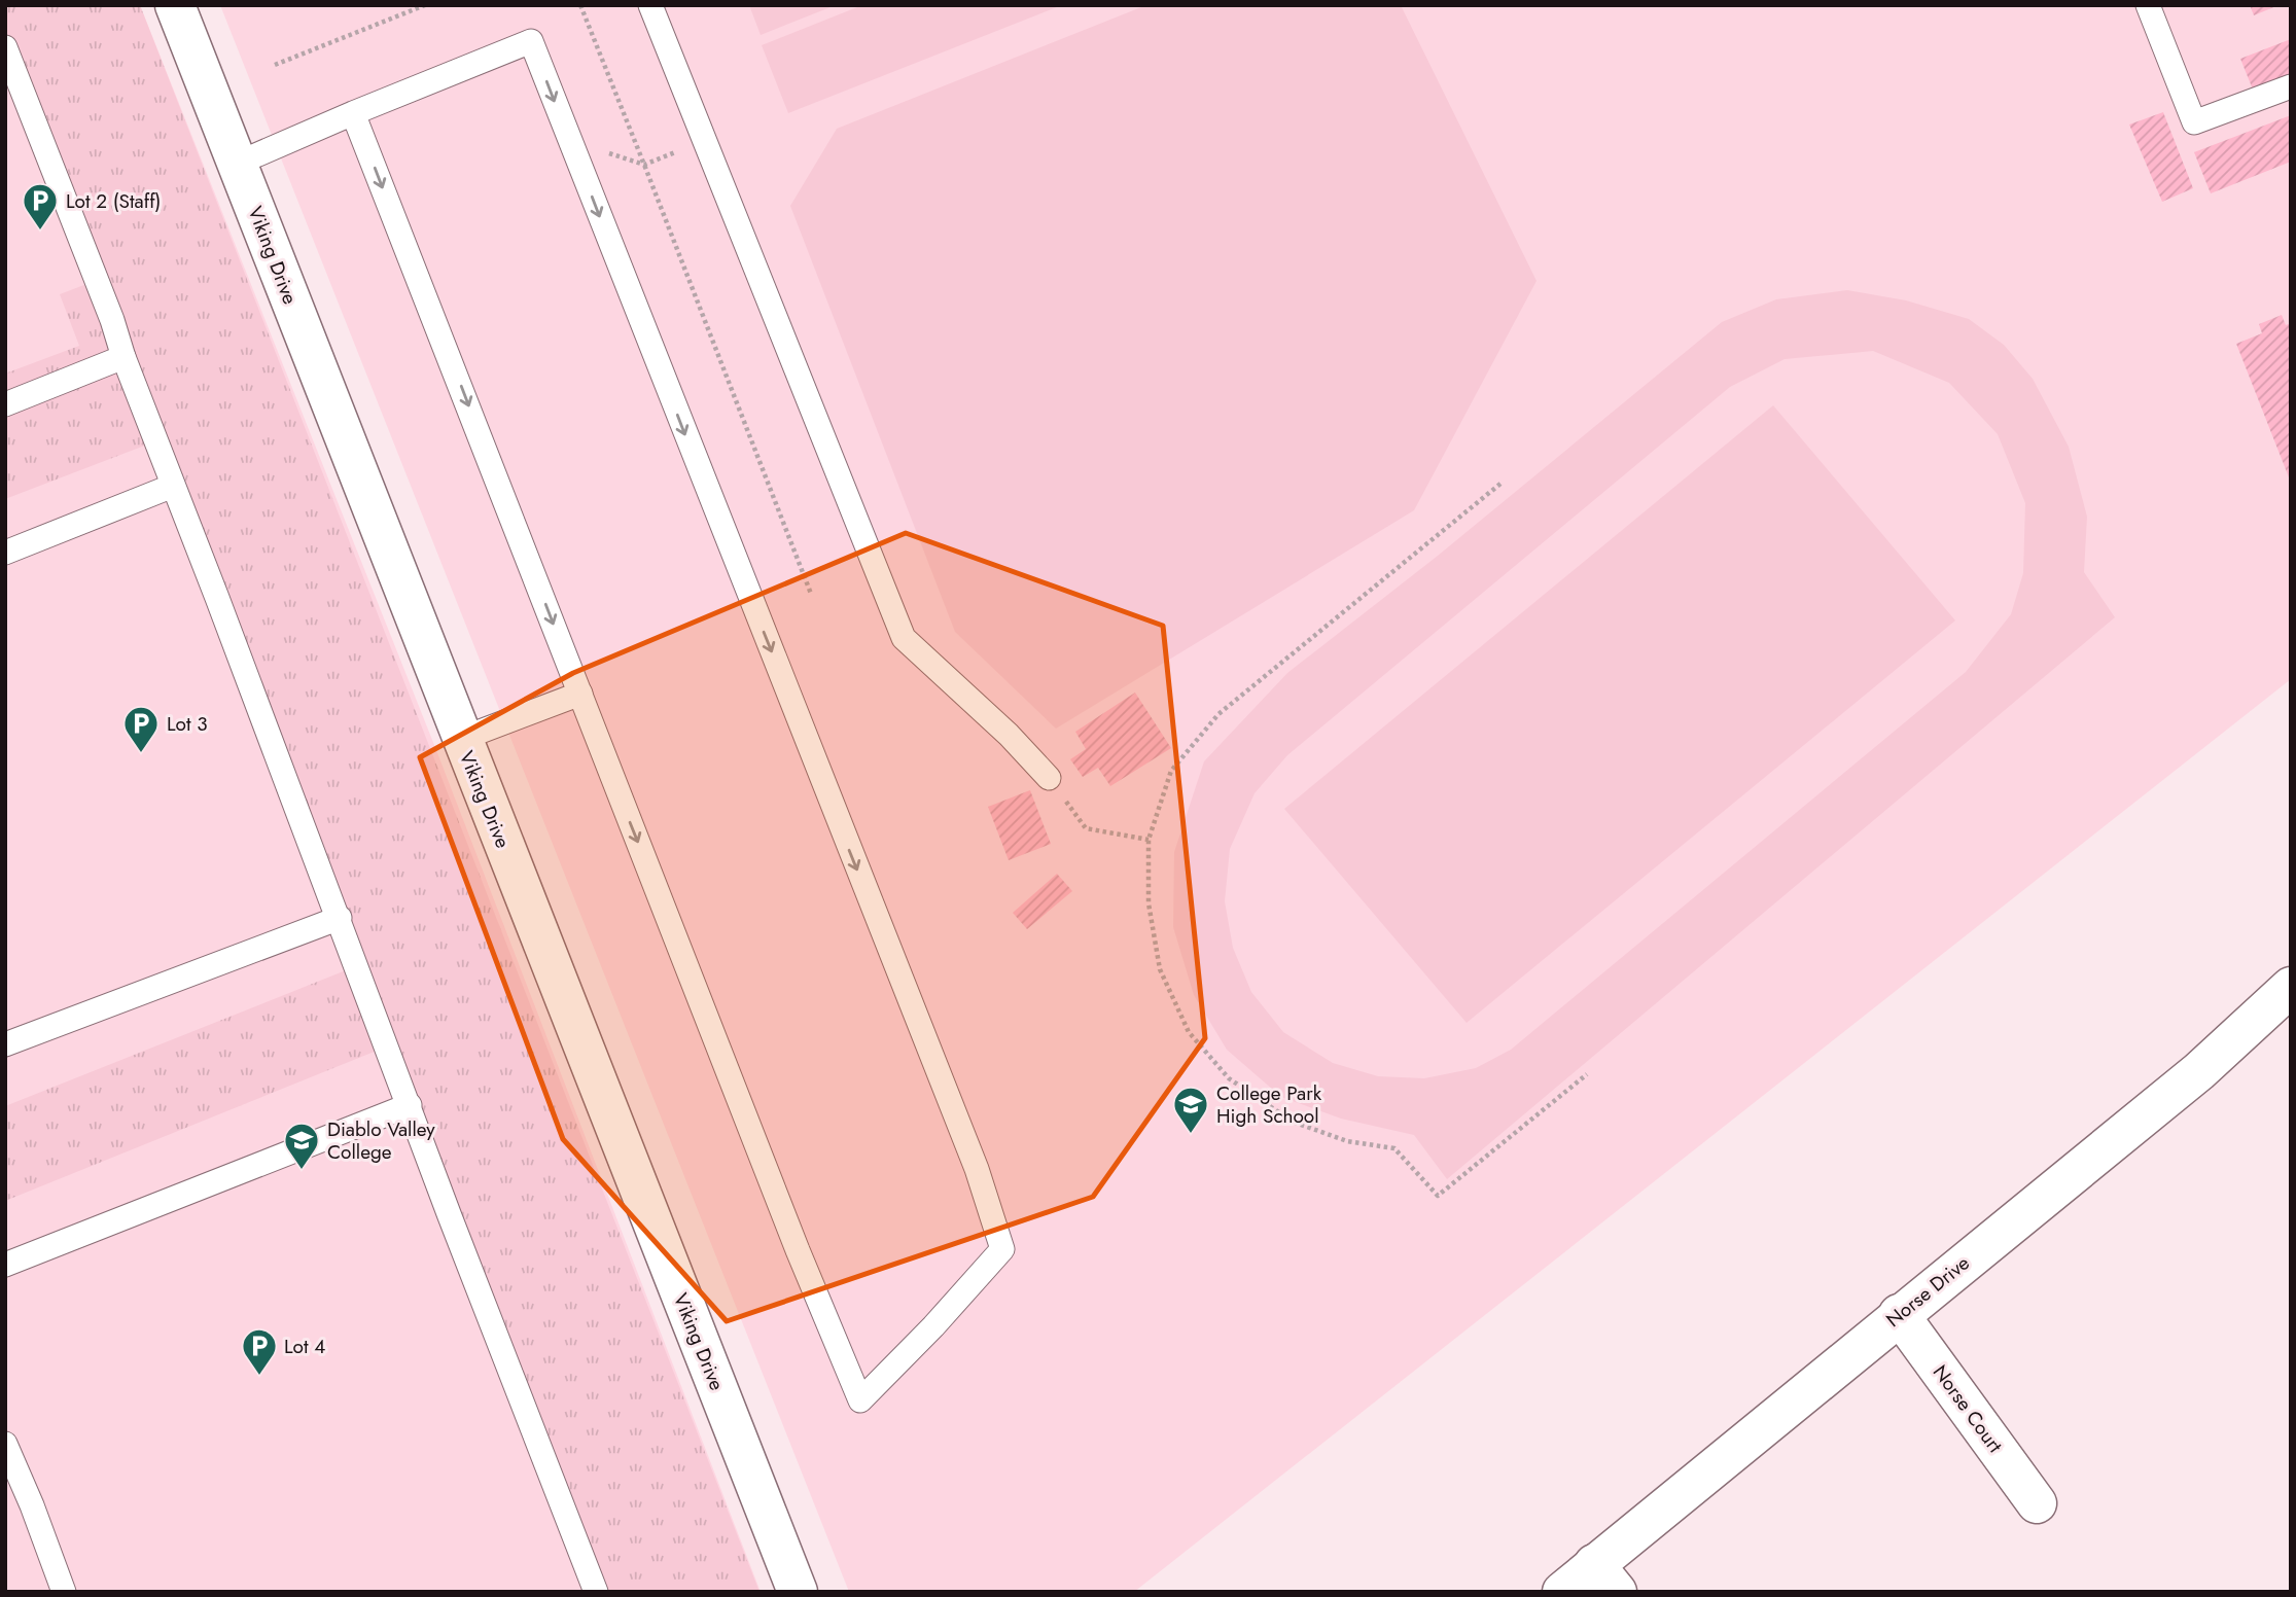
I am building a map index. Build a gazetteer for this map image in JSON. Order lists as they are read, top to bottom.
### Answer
{
  "streets": {
    "street": ["Viking Drive", "Norse Drive", "Norse Court"]
  },
  "crossings": [
    ["Norse Drive", "Norse Court"]
  ],
  "places": {
    "parking": ["Lot 2 (Staff)", "Lot 3", "Lot 4"],
    "school or university": ["College Park High School", "Diablo Valley College"]
  }
}
